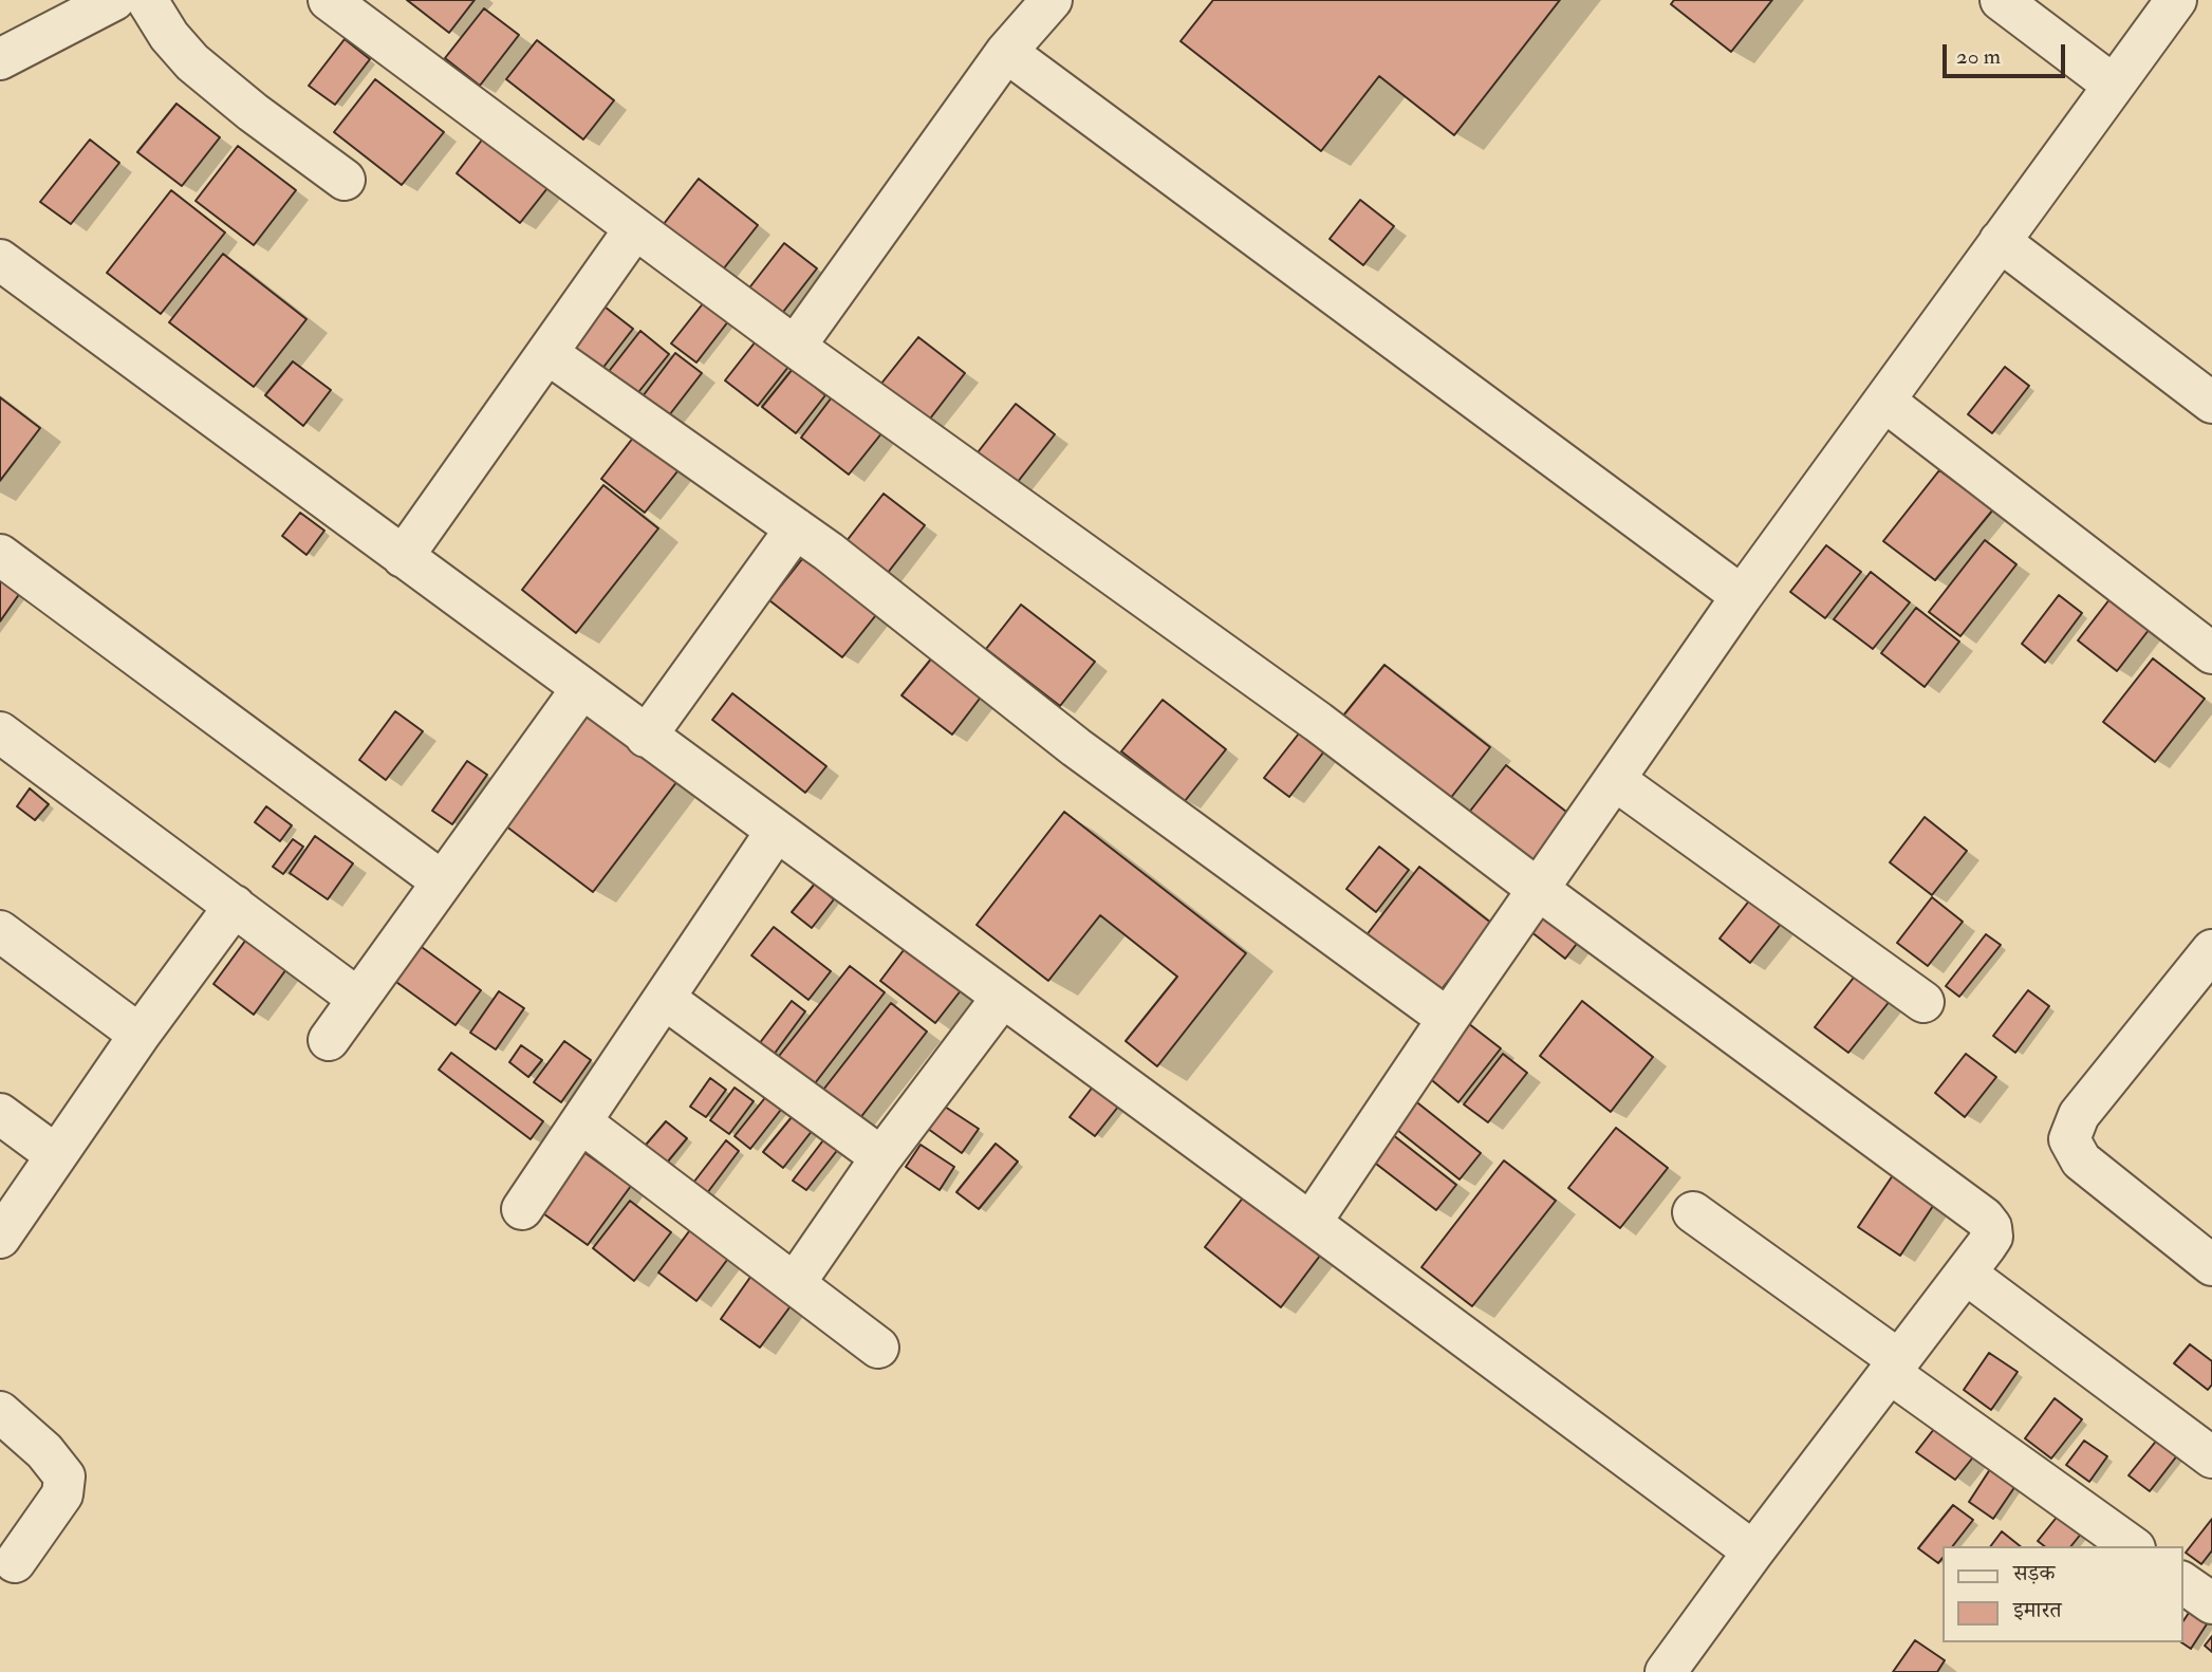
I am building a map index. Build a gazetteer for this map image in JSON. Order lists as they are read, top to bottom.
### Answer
{
  "legend": ["सड़क", "इमारत"],
  "scale_bar": "20 m"
}
